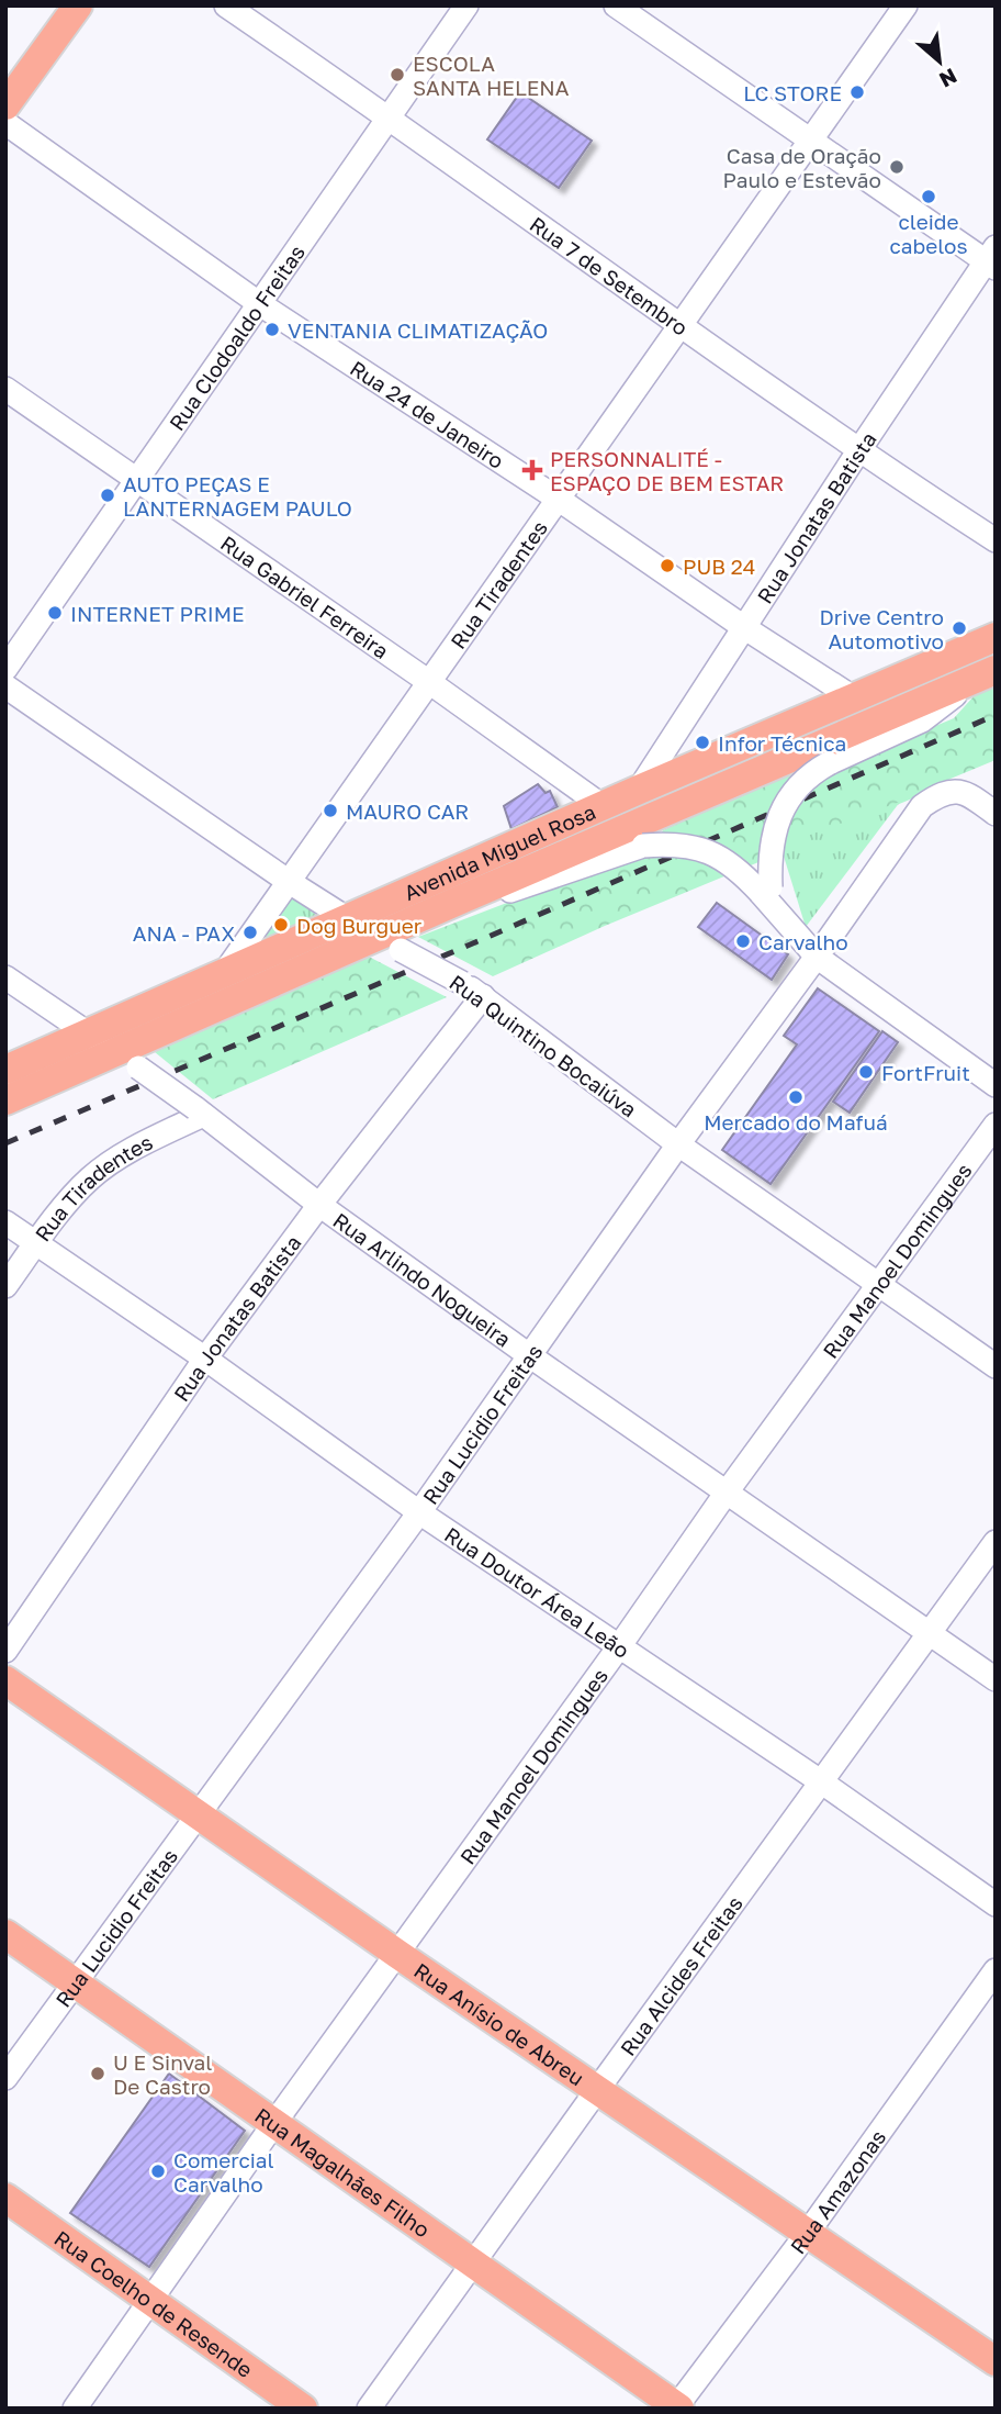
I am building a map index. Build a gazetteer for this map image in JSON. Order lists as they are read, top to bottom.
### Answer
{
  "streets": {
    "main road": [
      "Avenida Miguel Rosa",
      "Rua Anísio de Abreu",
      "Rua Magalhães Filho",
      "Rua Coelho de Resende"
    ],
    "street": [
      "Rua 7 de Setembro",
      "Rua Clodoaldo Freitas",
      "Rua 24 de Janeiro",
      "Rua Jonatas Batista",
      "Rua Tiradentes",
      "Rua Gabriel Ferreira",
      "Rua Quintino Bocaiúva",
      "Rua Manoel Domingues",
      "Rua Arlindo Nogueira",
      "Rua Lucidio Freitas",
      "Rua Doutor Área Leão",
      "Rua Alcides Freitas",
      "Rua Amazonas"
    ]
  },
  "crossings": [
    ["Rua 7 de Setembro", "Rua Clodoaldo Freitas"],
    ["Rua 7 de Setembro", "Rua Jonatas Batista"],
    ["Rua 7 de Setembro", "Rua Tiradentes"],
    ["Rua Clodoaldo Freitas", "Rua 24 de Janeiro"],
    ["Rua Clodoaldo Freitas", "Rua Gabriel Ferreira"],
    ["Rua 24 de Janeiro", "Rua Jonatas Batista"],
    ["Rua 24 de Janeiro", "Rua Tiradentes"],
    ["Rua 24 de Janeiro", "Avenida Miguel Rosa"],
    ["Rua Jonatas Batista", "Avenida Miguel Rosa"],
    ["Rua Jonatas Batista", "Rua Quintino Bocaiúva"],
    ["Rua Jonatas Batista", "Rua Arlindo Nogueira"],
    ["Rua Jonatas Batista", "Rua Doutor Área Leão"],
    ["Rua Tiradentes", "Rua Gabriel Ferreira"],
    ["Rua Tiradentes", "Avenida Miguel Rosa"],
    ["Rua Tiradentes", "Rua Quintino Bocaiúva"],
    ["Rua Tiradentes", "Rua Arlindo Nogueira"],
    ["Rua Tiradentes", "Rua Doutor Área Leão"],
    ["Rua Gabriel Ferreira", "Avenida Miguel Rosa"],
    ["Avenida Miguel Rosa", "Rua Quintino Bocaiúva"],
    ["Avenida Miguel Rosa", "Rua Arlindo Nogueira"],
    ["Rua Quintino Bocaiúva", "Rua Manoel Domingues"],
    ["Rua Quintino Bocaiúva", "Rua Lucidio Freitas"],
    ["Rua Manoel Domingues", "Rua Arlindo Nogueira"],
    ["Rua Manoel Domingues", "Rua Doutor Área Leão"],
    ["Rua Manoel Domingues", "Rua Anísio de Abreu"],
    ["Rua Manoel Domingues", "Rua Magalhães Filho"],
    ["Rua Manoel Domingues", "Rua Coelho de Resende"],
    ["Rua Arlindo Nogueira", "Rua Lucidio Freitas"],
    ["Rua Arlindo Nogueira", "Rua Alcides Freitas"],
    ["Rua Lucidio Freitas", "Rua Doutor Área Leão"],
    ["Rua Lucidio Freitas", "Rua Anísio de Abreu"],
    ["Rua Lucidio Freitas", "Rua Magalhães Filho"],
    ["Rua Doutor Área Leão", "Rua Alcides Freitas"],
    ["Rua Alcides Freitas", "Rua Anísio de Abreu"],
    ["Rua Alcides Freitas", "Rua Magalhães Filho"],
    ["Rua Anísio de Abreu", "Rua Amazonas"],
    ["Rua Magalhães Filho", "Rua Amazonas"]
  ],
  "places": {
    "other": [
      "ESCOLA SANTA HELENA",
      "LC STORE",
      "Casa de Oração Paulo e Estevão",
      "cleide cabelos",
      "VENTANIA CLIMATIZAÇÃO",
      "AUTO PEÇAS E LANTERNAGEM PAULO",
      "PUB 24",
      "INTERNET PRIME",
      "Drive Centro Automotivo",
      "Infor Técnica",
      "MAURO CAR",
      "Dog Burguer",
      "ANA - PAX",
      "Carvalho",
      "FortFruit",
      "Mercado do Mafuá",
      "U E Sinval De Castro",
      "Comercial Carvalho"
    ],
    "health": ["PERSONNALITÉ - ESPAÇO DE BEM ESTAR"]
  },
  "north": "bottom right"
}
